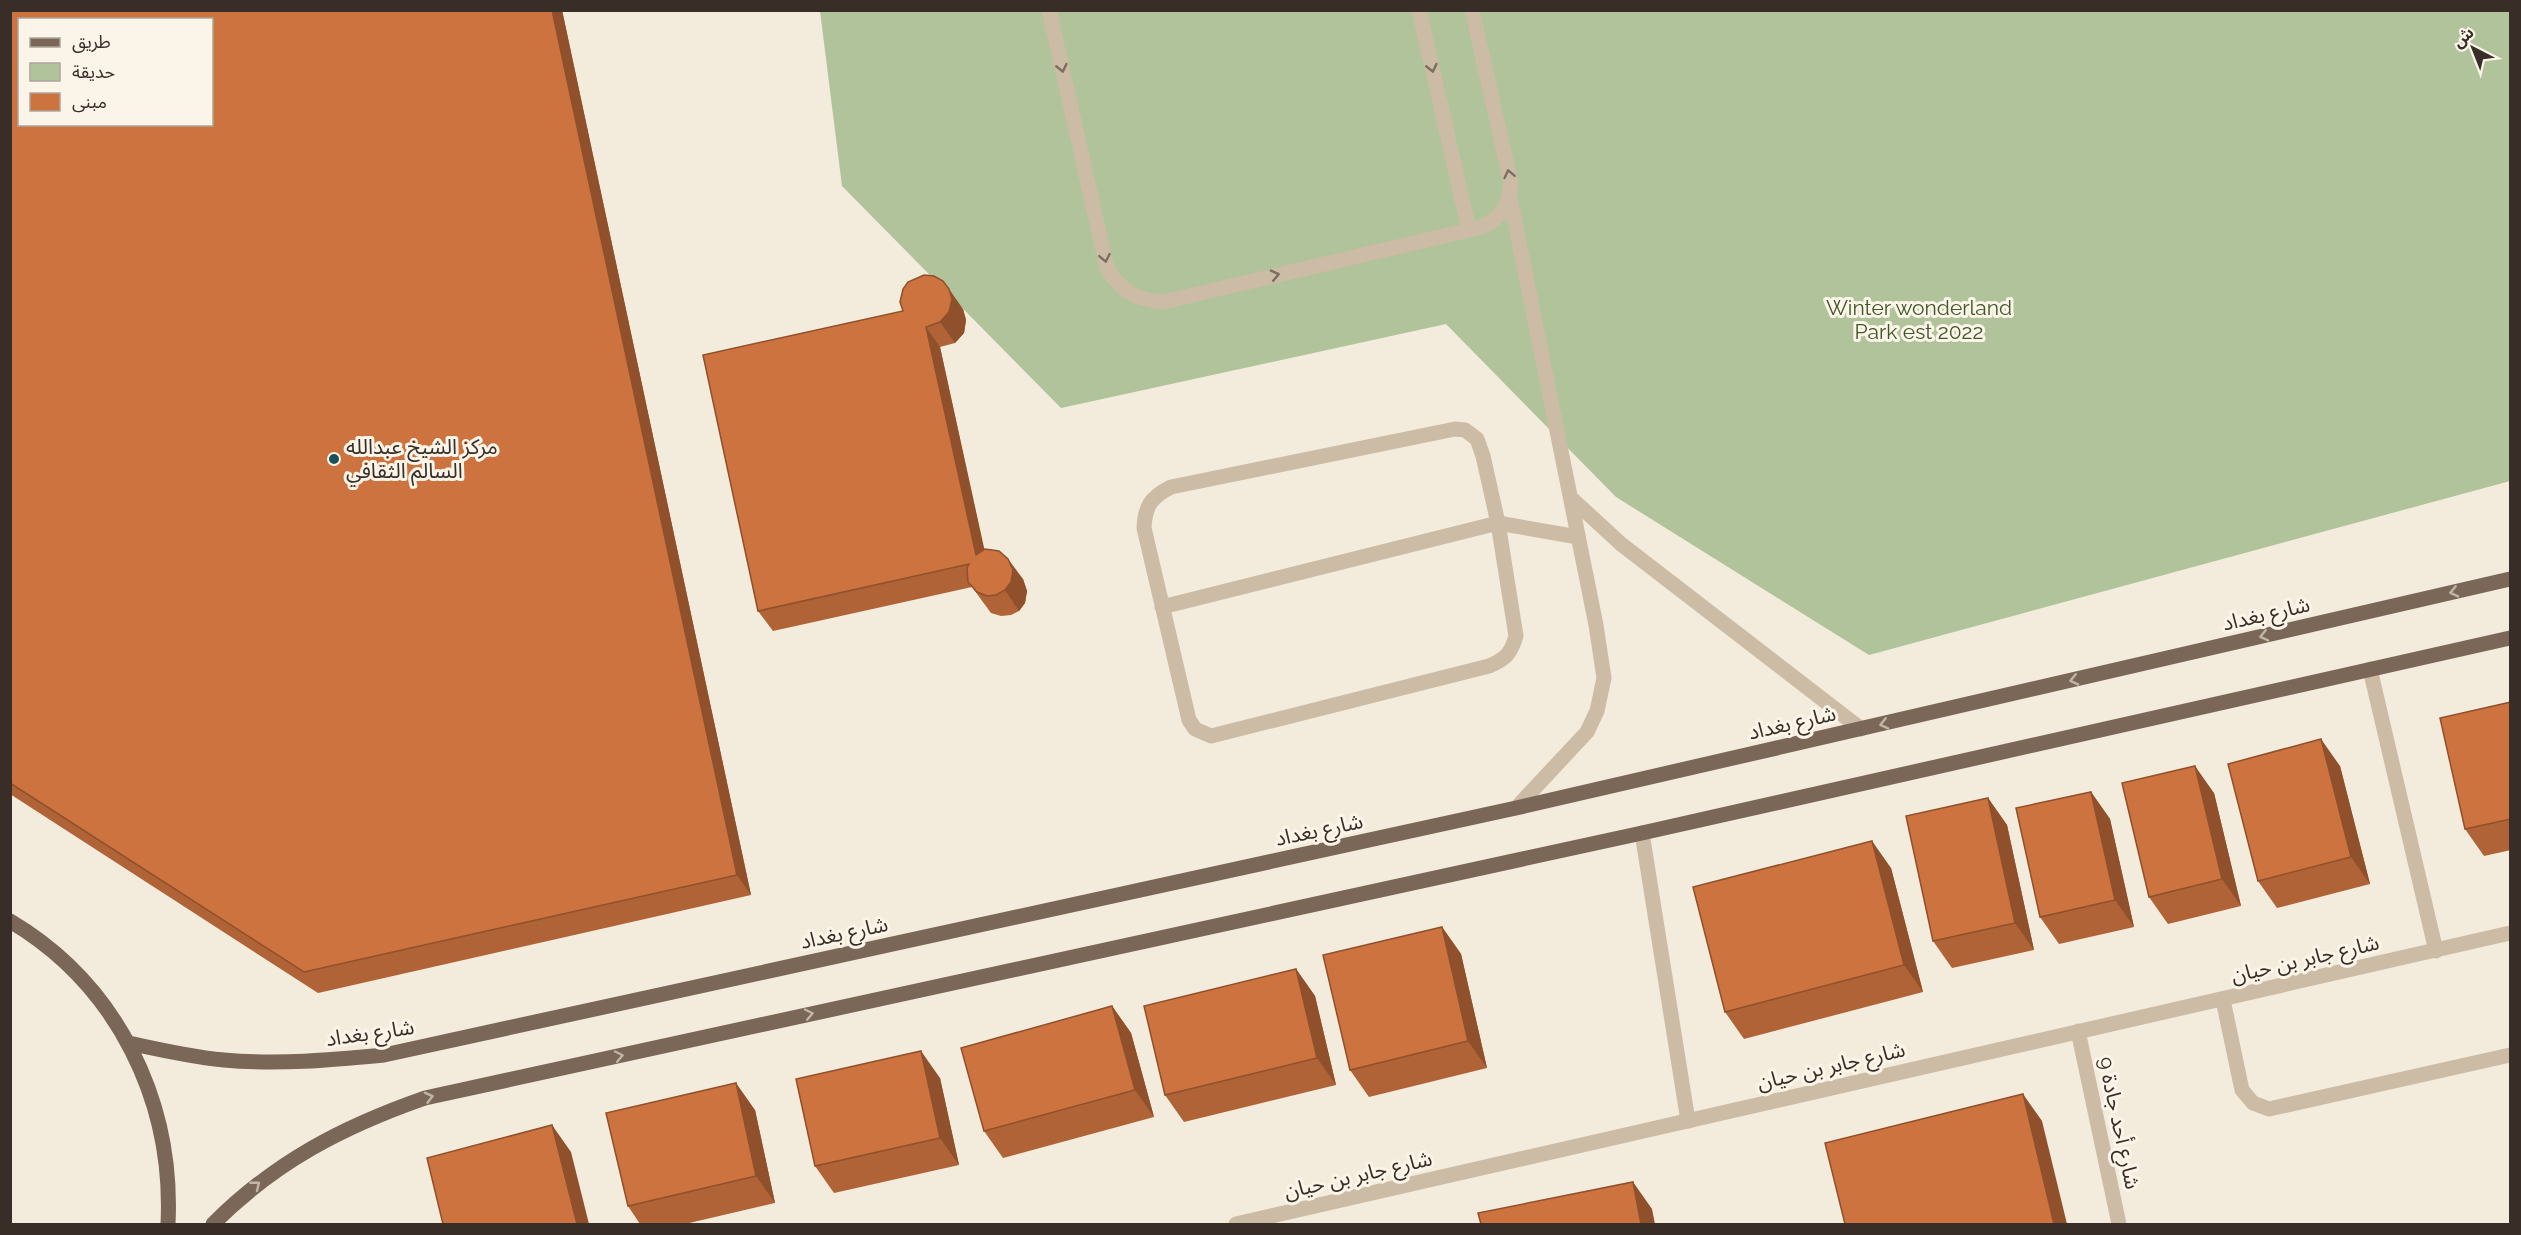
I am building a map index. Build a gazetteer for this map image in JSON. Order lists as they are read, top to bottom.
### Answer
{
  "streets": {
    "main road": ["شارع بغداد"],
    "street": ["شارع جابر بن حيان", "شارع أحد جادة 9"]
  },
  "crossings": [
    ["شارع جابر بن حيان", "شارع أحد جادة 9"]
  ],
  "parks": ["Winter wonderland Park est 2022"],
  "places": ["مركز الشيخ عبدالله السالم الثقافي"],
  "legend": ["طريق", "حديقة", "مبنى"],
  "north": "top left"
}
